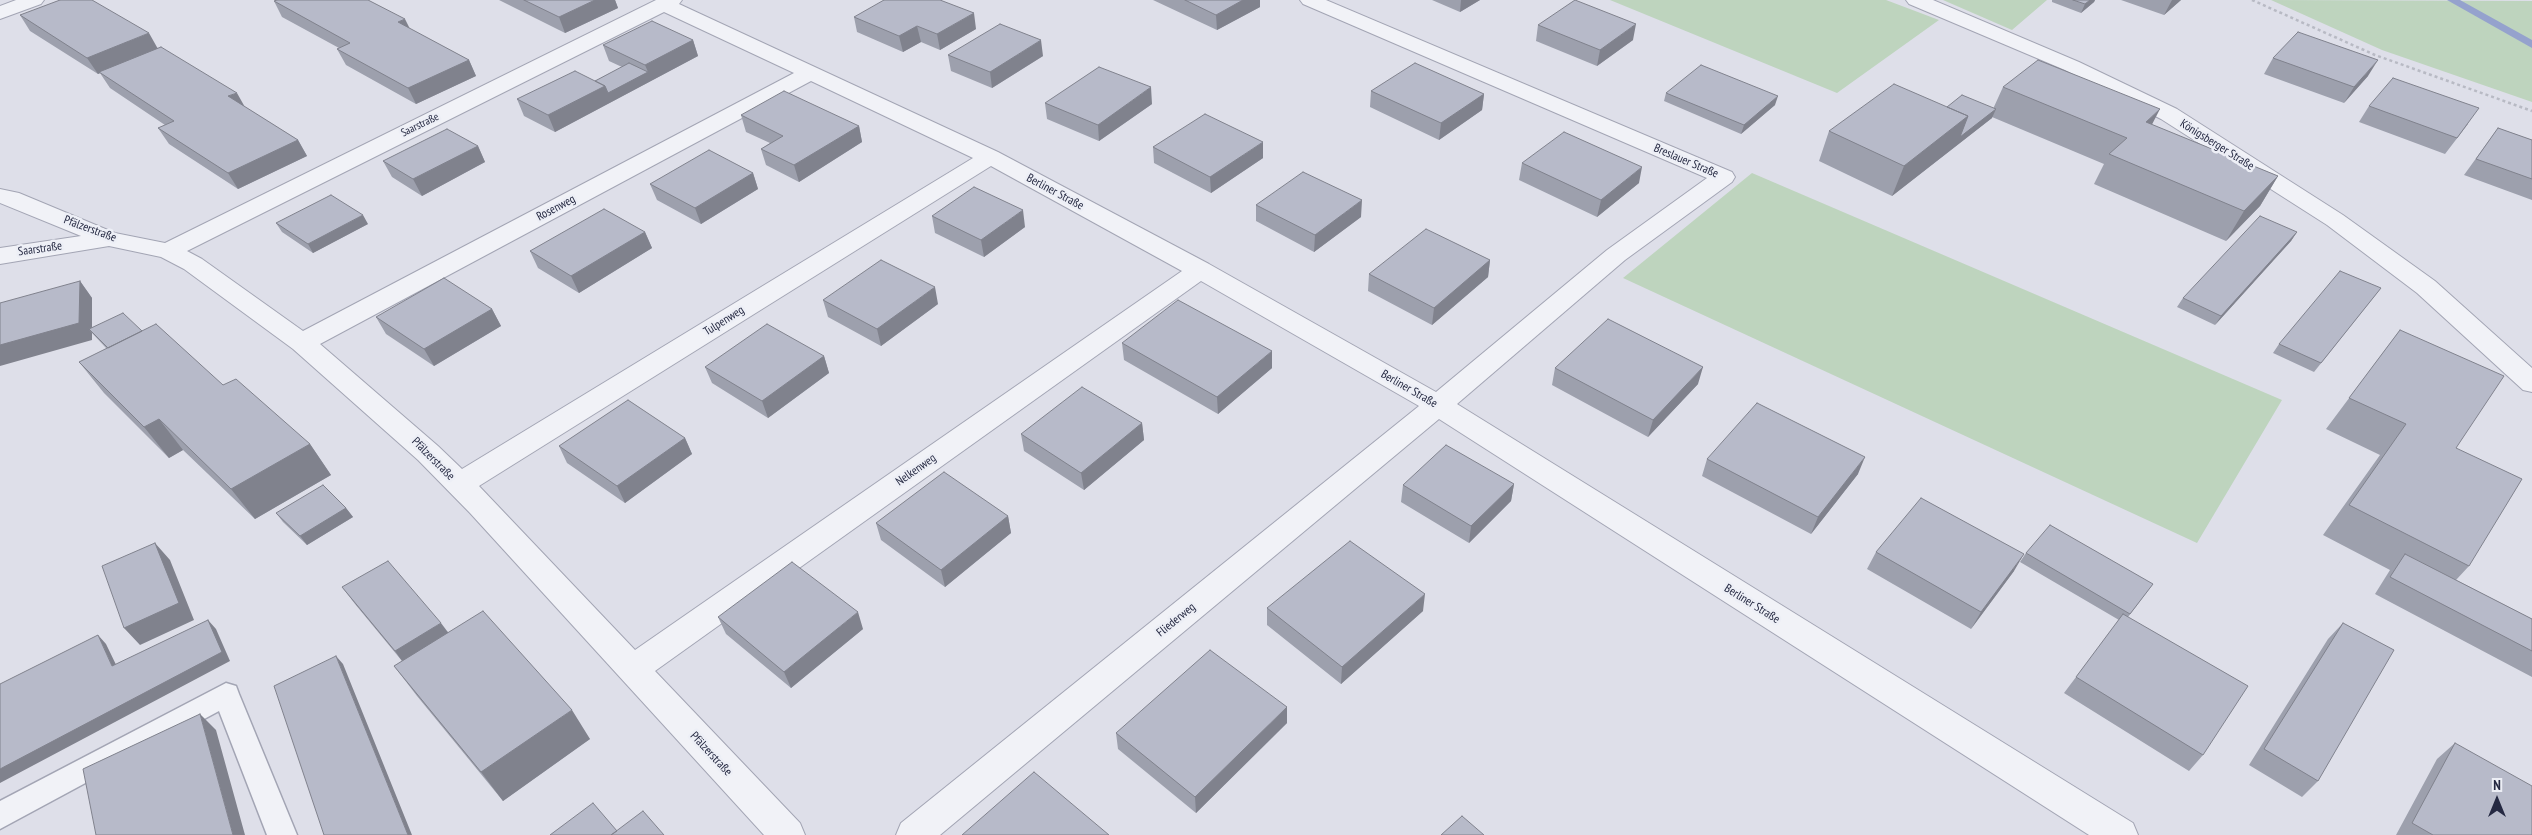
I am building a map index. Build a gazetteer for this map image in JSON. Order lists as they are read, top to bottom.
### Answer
{
  "streets": {
    "street": [
      "Saarstraße",
      "Königsberger Straße",
      "Breslauer Straße",
      "Berliner Straße",
      "Rosenweg",
      "Pfälzerstraße",
      "Tulpenweg",
      "Nelkenweg",
      "Fliederweg"
    ]
  },
  "crossings": [
    ["Saarstraße", "Berliner Straße"],
    ["Saarstraße", "Pfälzerstraße"],
    ["Breslauer Straße", "Berliner Straße"],
    ["Breslauer Straße", "Fliederweg"],
    ["Berliner Straße", "Rosenweg"],
    ["Berliner Straße", "Tulpenweg"],
    ["Berliner Straße", "Nelkenweg"],
    ["Berliner Straße", "Fliederweg"],
    ["Rosenweg", "Pfälzerstraße"],
    ["Pfälzerstraße", "Tulpenweg"],
    ["Pfälzerstraße", "Nelkenweg"]
  ],
  "north": "top"
}
